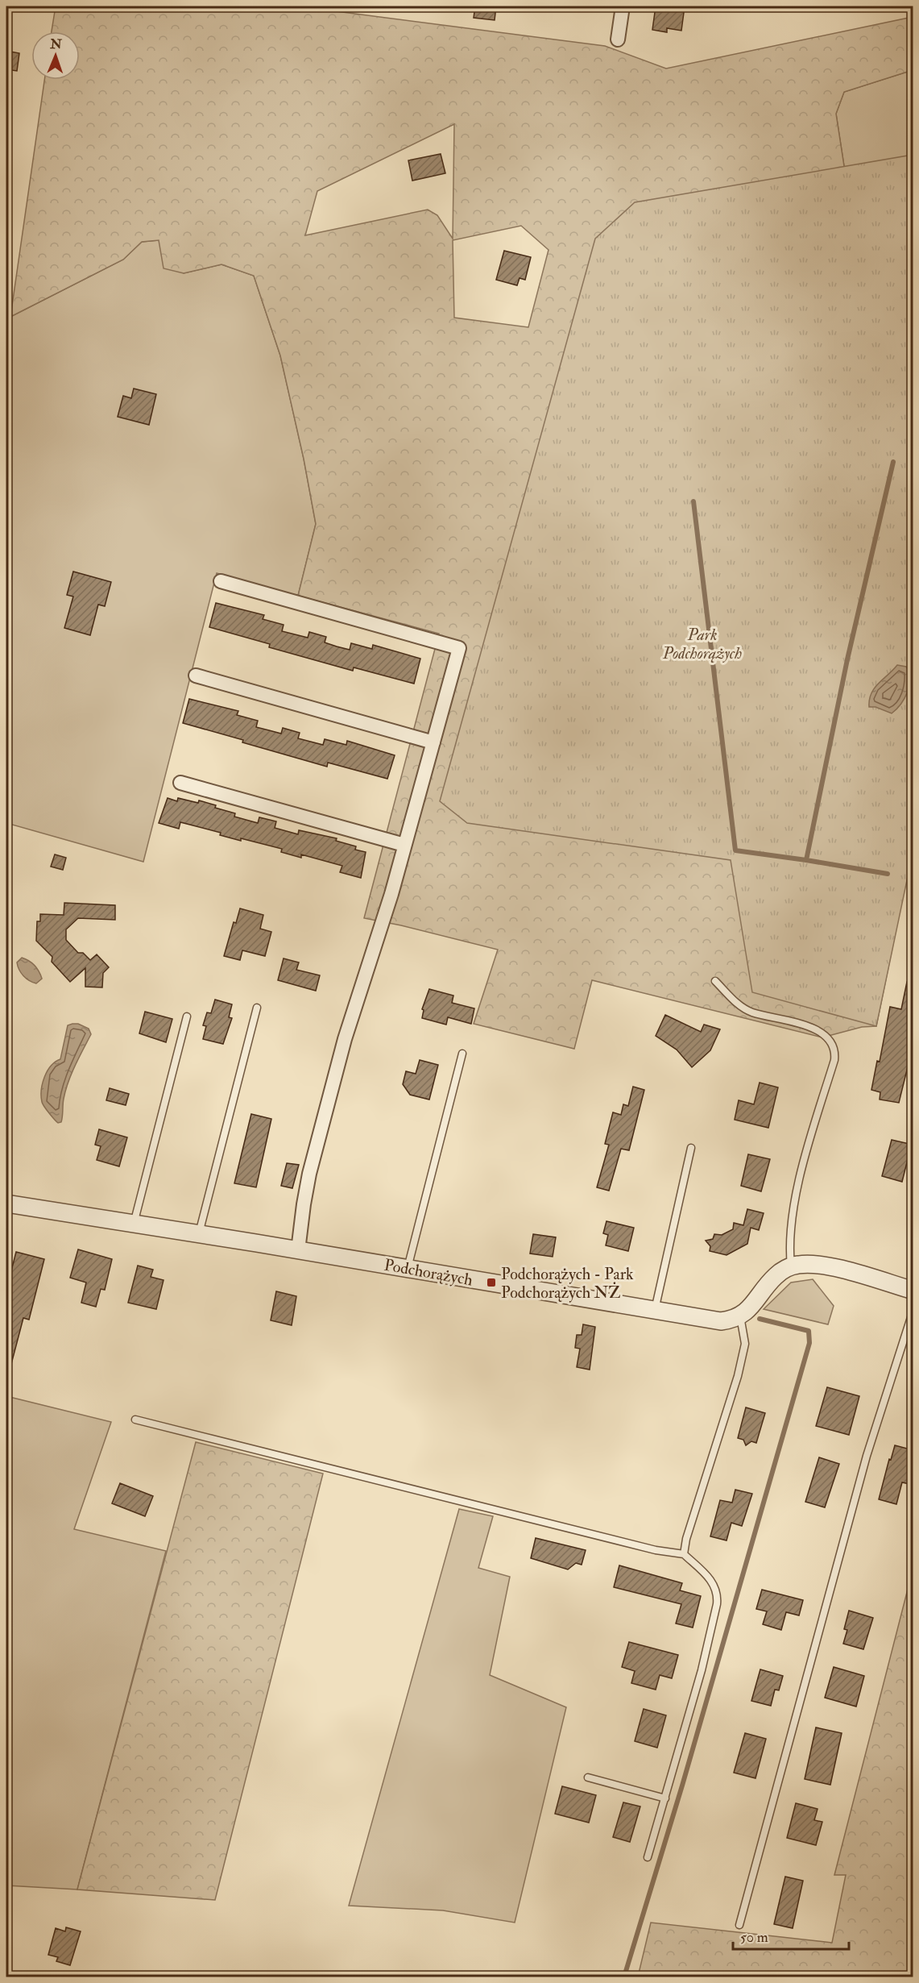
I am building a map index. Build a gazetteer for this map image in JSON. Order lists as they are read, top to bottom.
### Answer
{
  "streets": {
    "street": ["Podchorążych"]
  },
  "parks": ["Park Podchorążych"],
  "places": {
    "transit": ["Podchorążych - Park Podchorążych NŻ"]
  },
  "scale_bar": "50 m",
  "north": "top"
}
